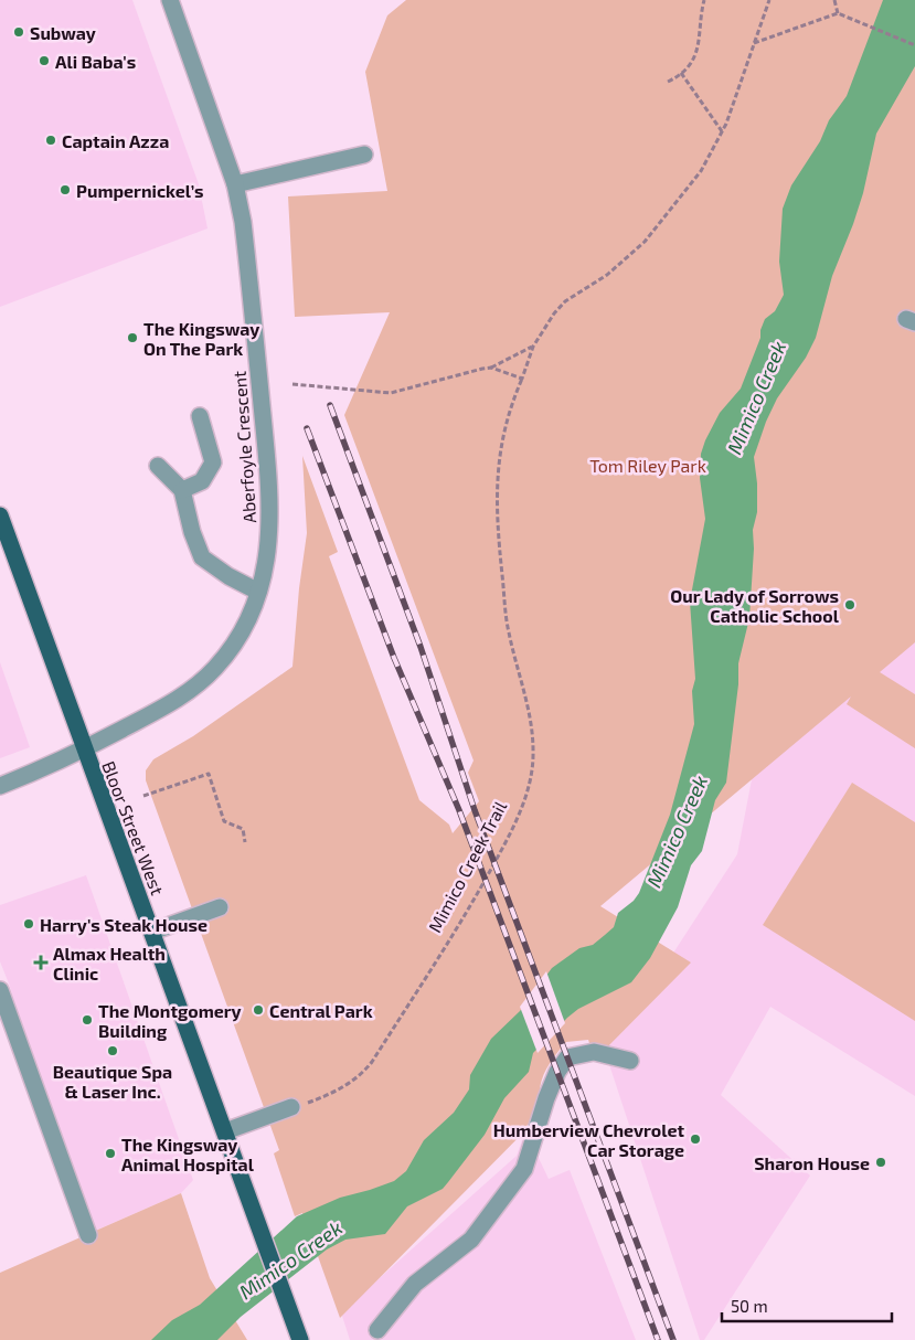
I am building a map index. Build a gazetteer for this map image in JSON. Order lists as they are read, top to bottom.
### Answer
{
  "streets": {
    "main road": ["Bloor Street West"],
    "street": ["Aberfoyle Crescent"],
    "path": ["Mimico Creek Trail"]
  },
  "crossings": [
    ["Aberfoyle Crescent", "Bloor Street West"]
  ],
  "water": ["Mimico Creek"],
  "parks": ["Tom Riley Park"],
  "places": {
    "other": [
      "Subway",
      "Ali Baba's",
      "Captain Azza",
      "Pumpernickel’s",
      "The Kingsway On The Park",
      "Our Lady of Sorrows Catholic School",
      "Harry's Steak House",
      "Central Park",
      "The Montgomery Building",
      "Beautique Spa & Laser Inc.",
      "Humberview Chevrolet Car Storage",
      "The Kingsway Animal Hospital",
      "Sharon House"
    ],
    "health": ["Almax Health Clinic"]
  },
  "scale_bar": "50 m"
}
